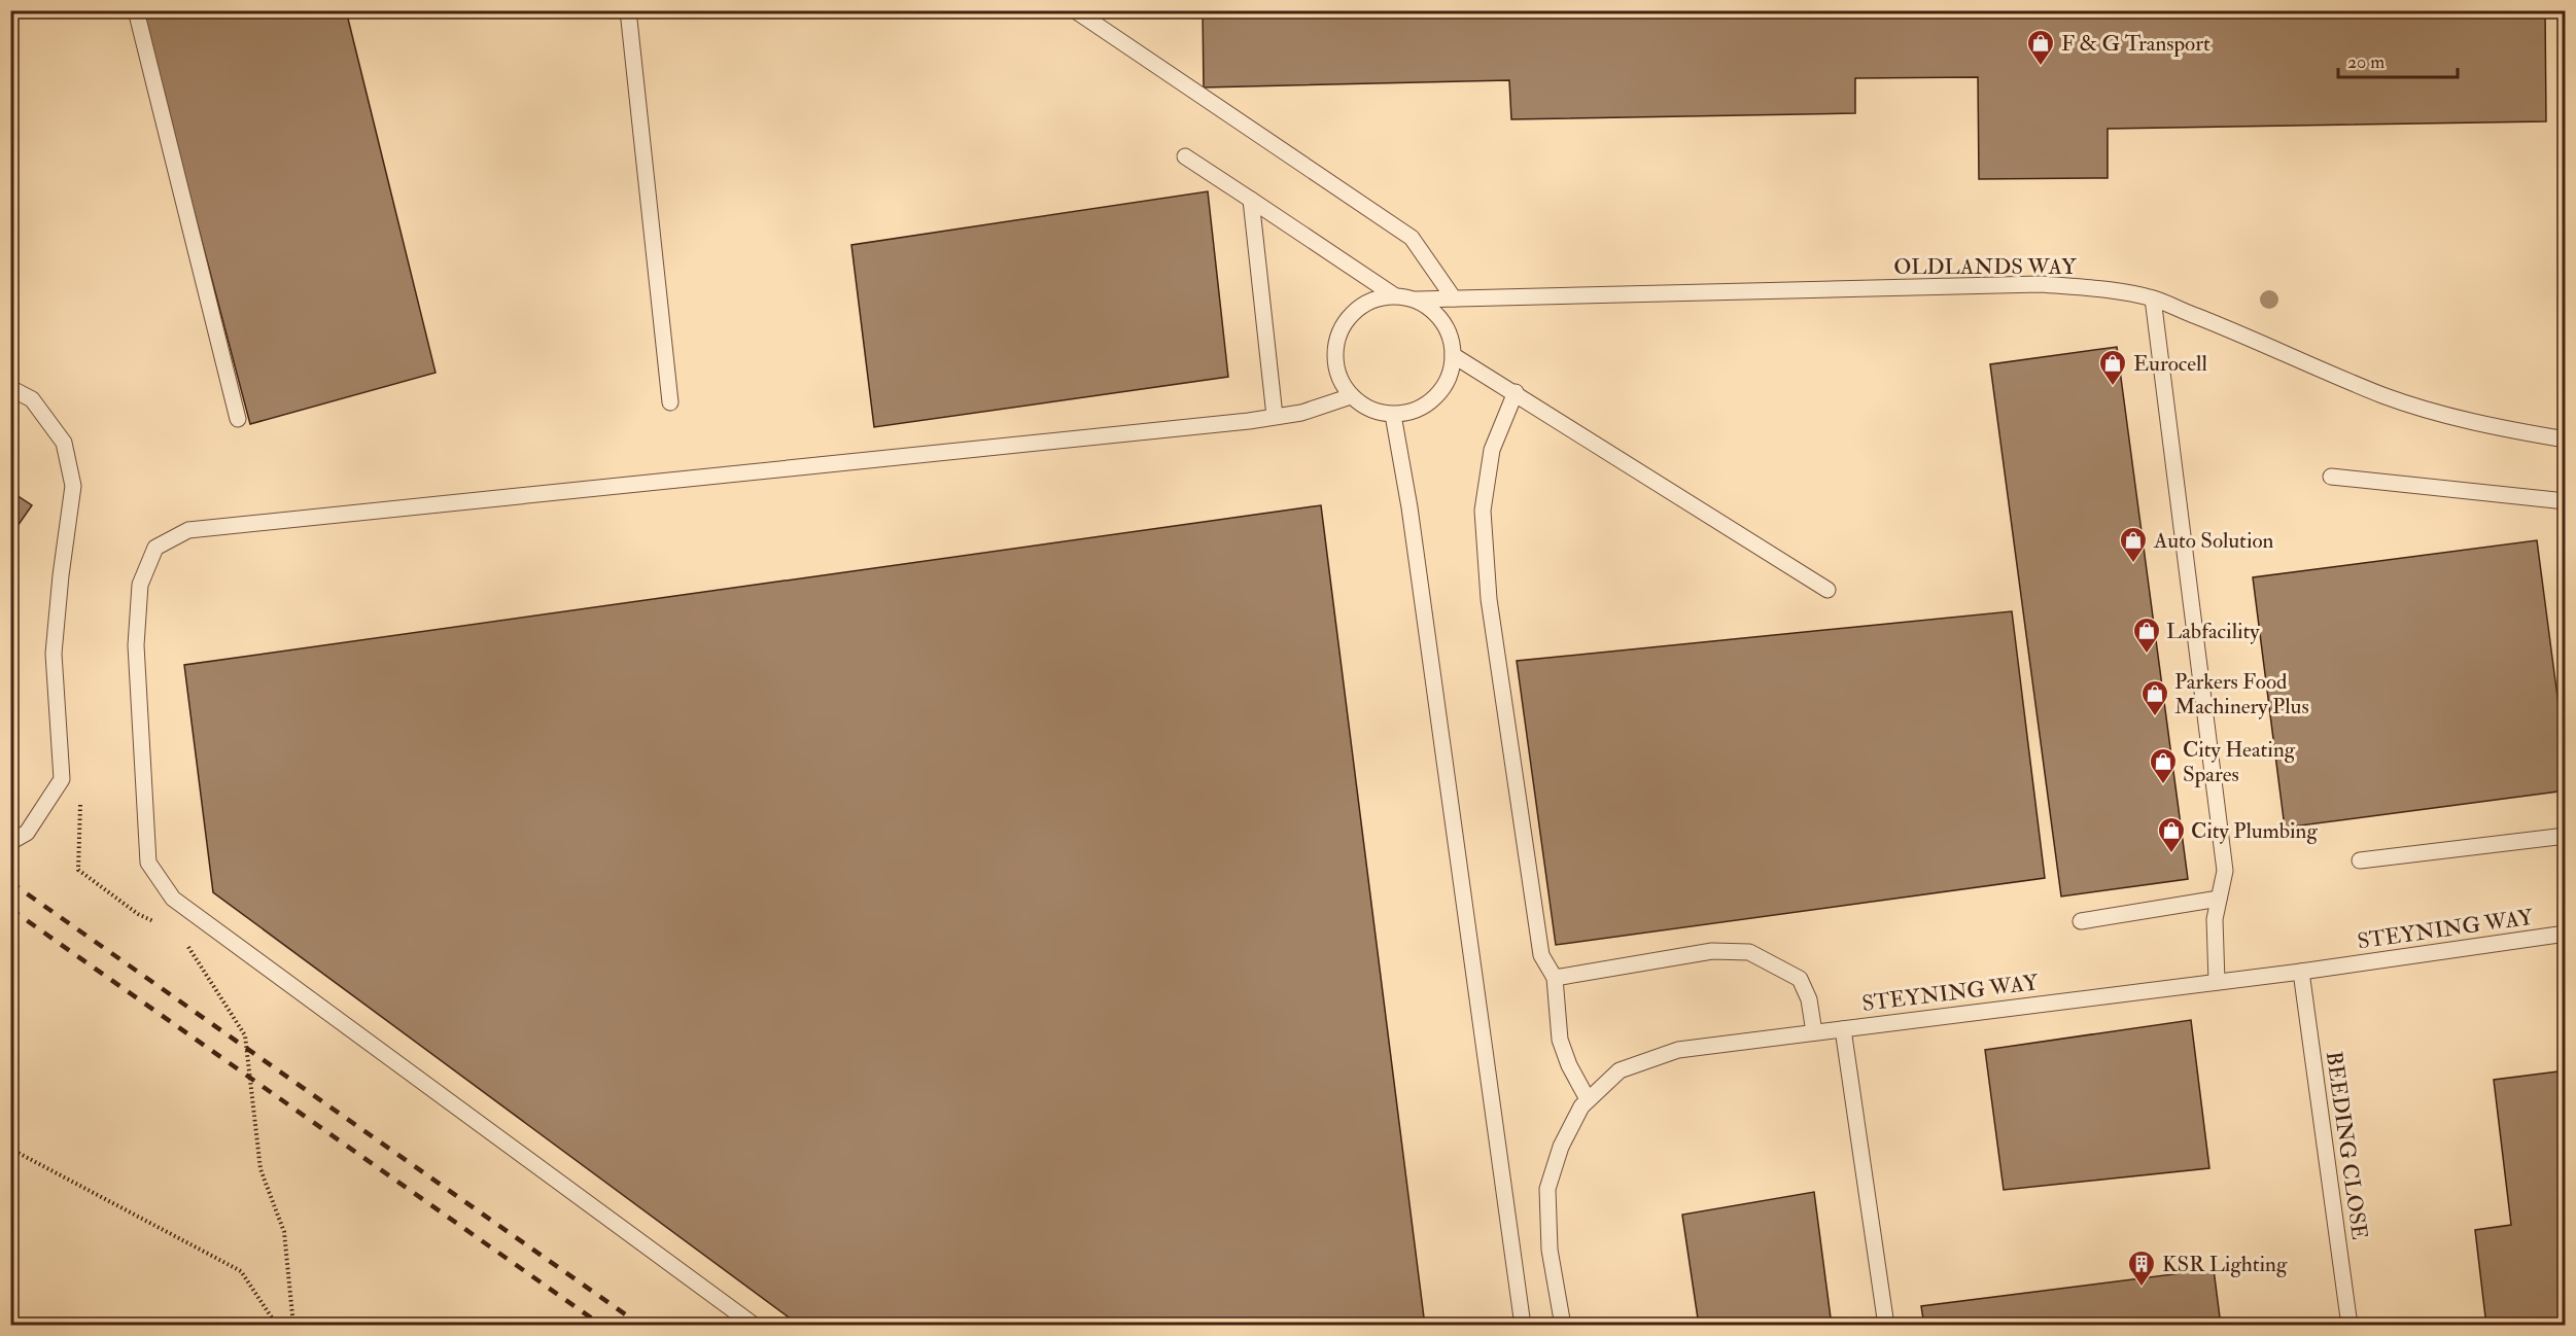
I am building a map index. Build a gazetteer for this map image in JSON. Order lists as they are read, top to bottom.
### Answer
{
  "streets": {
    "lane": ["OLDLANDS WAY", "STEYNING WAY", "BEEDING CLOSE"]
  },
  "crossings": [
    ["STEYNING WAY", "BEEDING CLOSE"]
  ],
  "places": {
    "shop": [
      "F & G Transport",
      "Eurocell",
      "Auto Solution",
      "Labfacility",
      "Parkers Food Machinery Plus",
      "City Heating Spares",
      "City Plumbing"
    ],
    "building": ["KSR Lighting"]
  },
  "scale_bar": "20 m"
}
